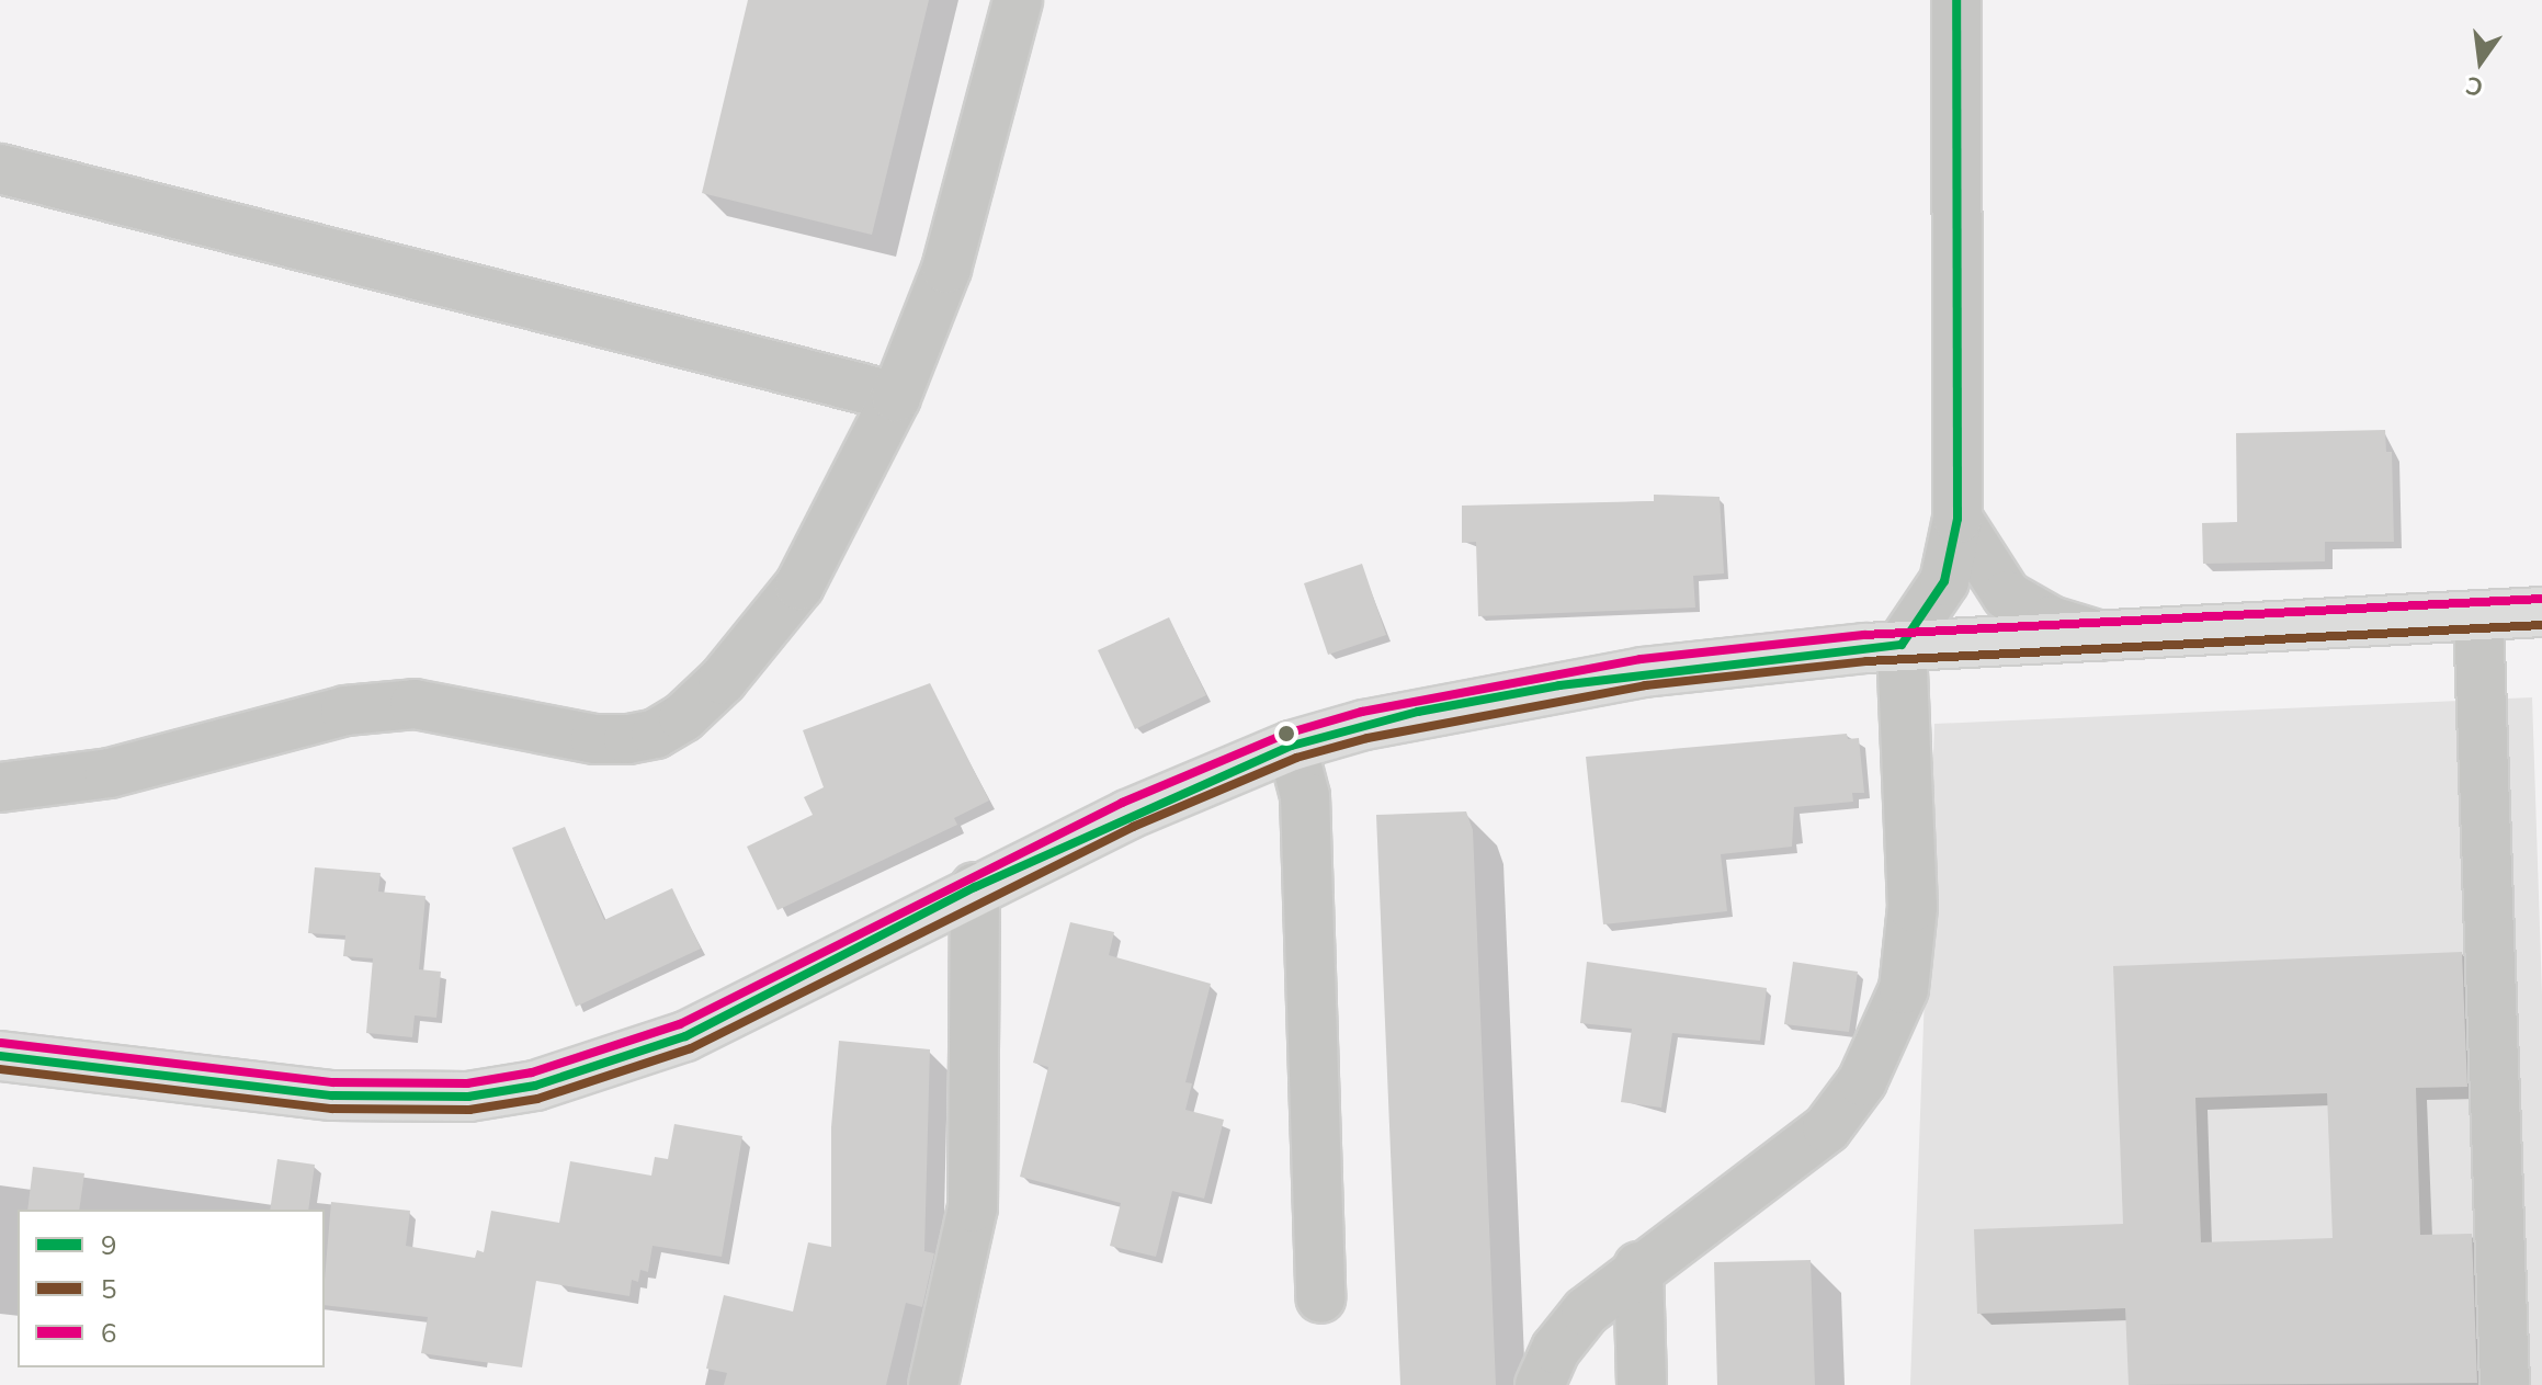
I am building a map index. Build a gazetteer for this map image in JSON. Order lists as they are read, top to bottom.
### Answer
{
  "lines": ["transit line 9", "transit line 6", "transit line 5"],
  "legend": ["9", "5", "6"],
  "north": "bottom"
}
